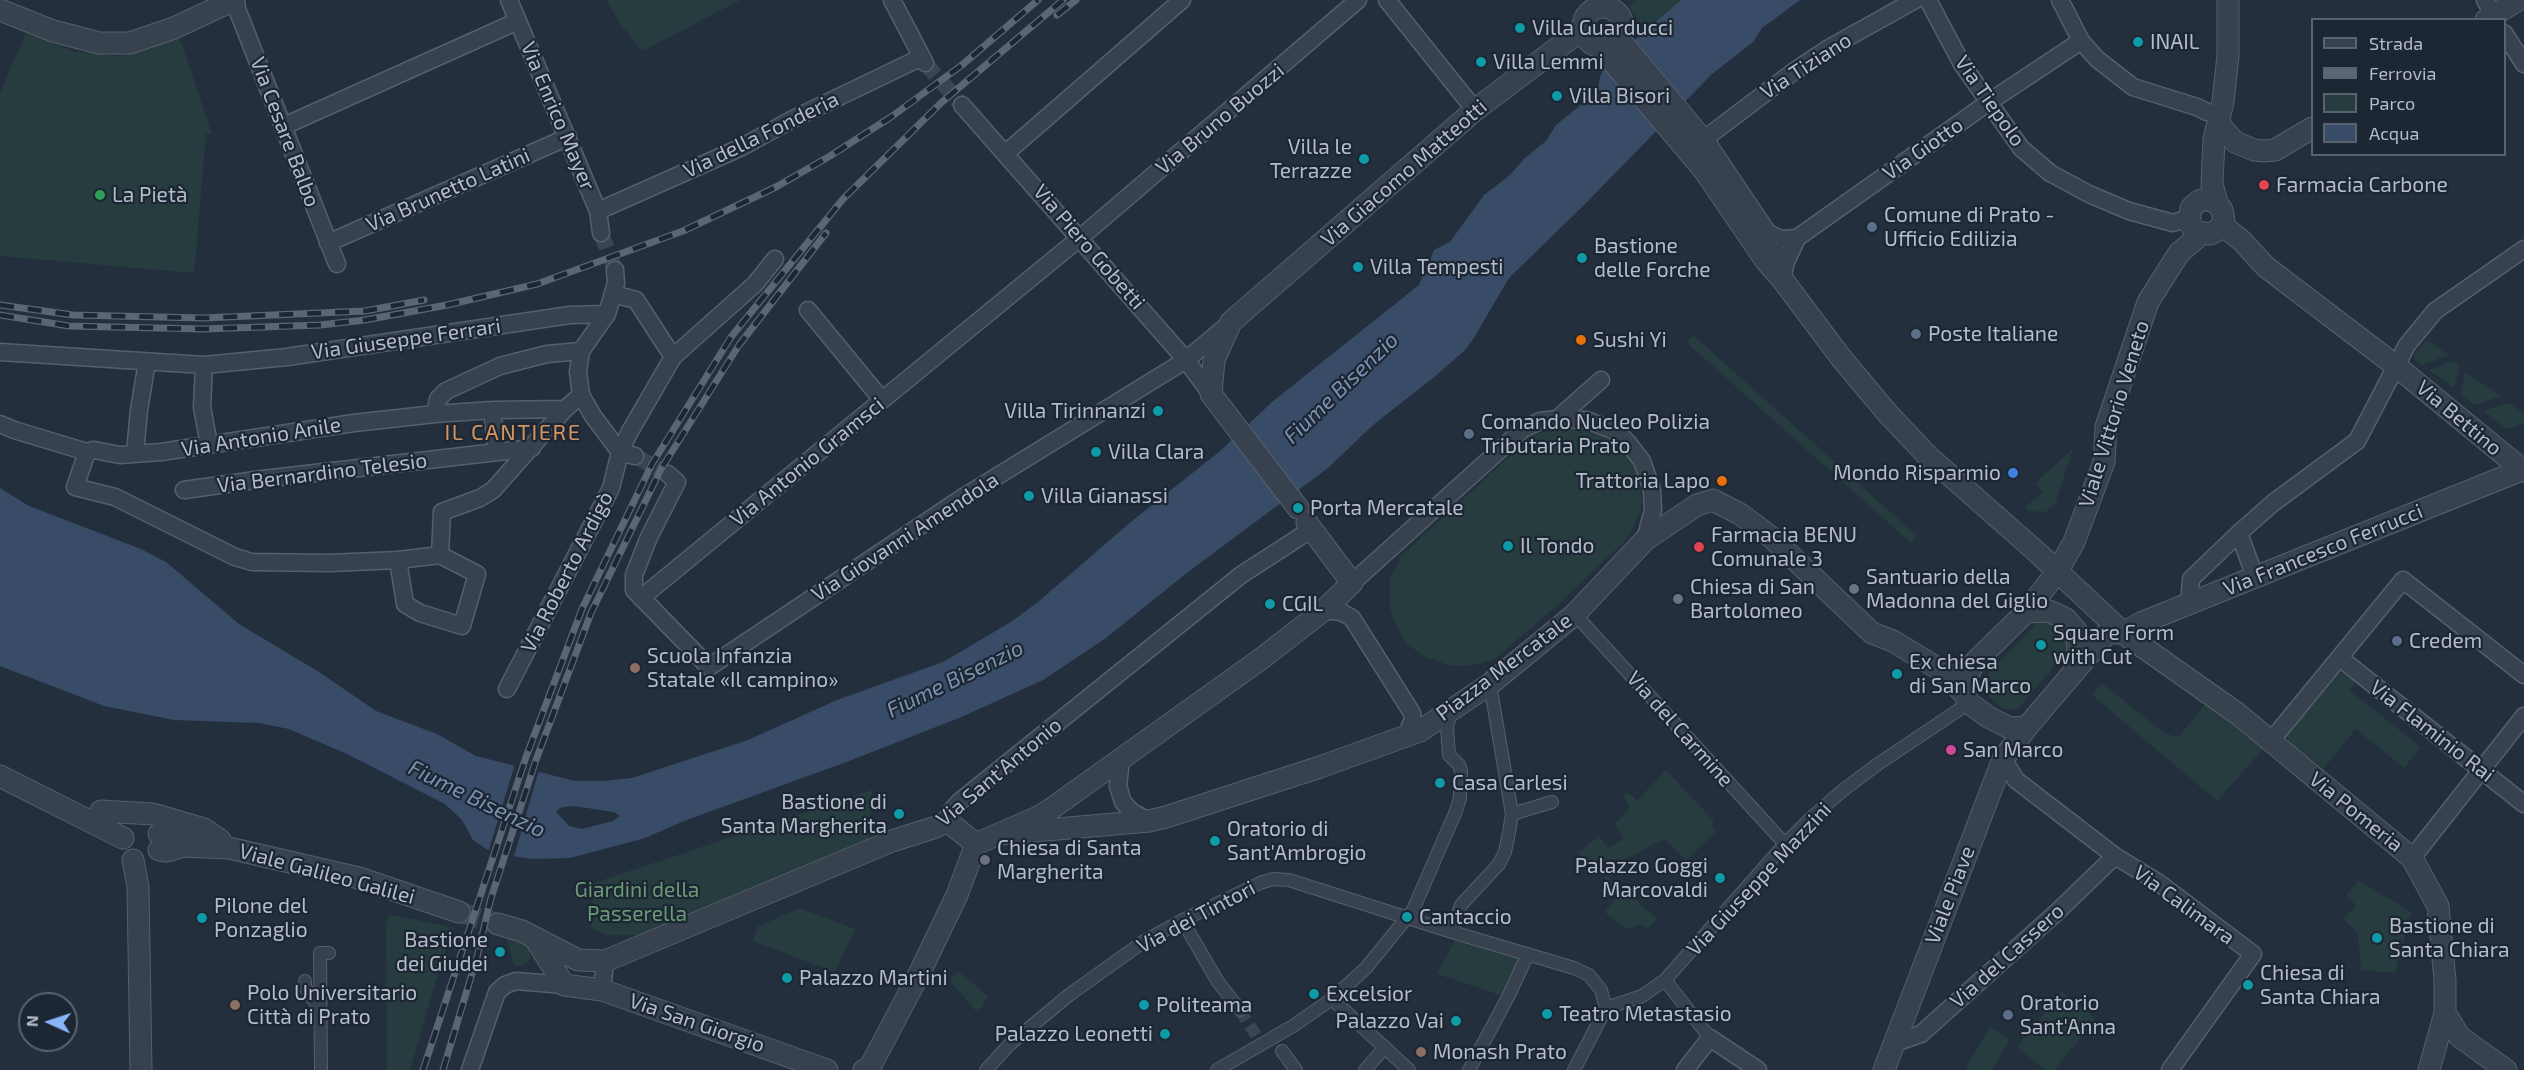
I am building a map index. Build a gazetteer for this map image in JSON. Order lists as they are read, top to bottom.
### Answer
{
  "streets": {
    "street": [
      "Via Tiziano",
      "Via Tiepolo",
      "Via Enrico Mayer",
      "Via Bruno Buozzi",
      "Via Cesare Balbo",
      "Via della Fonderia",
      "Via Giotto",
      "Via Giacomo Matteotti",
      "Via Brunetto Latini",
      "Via Piero Gobetti",
      "Via Giuseppe Ferrari",
      "Viale Vittorio Veneto",
      "Via Bettino",
      "Via Antonio Anile",
      "Via Antonio Gramsci",
      "Via Bernardino Telesio",
      "Via Giovanni Amendola",
      "Via Francesco Ferrucci",
      "Via Roberto Ardigò",
      "Piazza Mercatale",
      "Via del Carmine",
      "Via Flaminio Rai",
      "Via Sant'Antonio",
      "Via Pomeria",
      "Viale Galileo Galilei",
      "Via Giuseppe Mazzini",
      "Viale Piave",
      "Via Calimara",
      "Via dei Tintori",
      "Via del Cassero",
      "Via San Giorgio"
    ]
  },
  "crossings": [
    ["Via Tiziano", "Via Pomeria"],
    ["Via Tiepolo", "Via Giotto"],
    ["Via Tiepolo", "Viale Vittorio Veneto"],
    ["Via Tiepolo", "Via Bettino"],
    ["Via Enrico Mayer", "Via della Fonderia"],
    ["Via Enrico Mayer", "Via Brunetto Latini"],
    ["Via Bruno Buozzi", "Via Piero Gobetti"],
    ["Via Bruno Buozzi", "Via Antonio Gramsci"],
    ["Via Cesare Balbo", "Via Brunetto Latini"],
    ["Via Giacomo Matteotti", "Via Piero Gobetti"],
    ["Via Giacomo Matteotti", "Via Giovanni Amendola"],
    ["Via Piero Gobetti", "Via Antonio Gramsci"],
    ["Via Piero Gobetti", "Via Giovanni Amendola"],
    ["Viale Vittorio Veneto", "Via Bettino"],
    ["Viale Vittorio Veneto", "Via Francesco Ferrucci"],
    ["Viale Vittorio Veneto", "Piazza Mercatale"],
    ["Viale Vittorio Veneto", "Via Pomeria"],
    ["Viale Vittorio Veneto", "Via Giuseppe Mazzini"],
    ["Viale Vittorio Veneto", "Viale Piave"],
    ["Via Bettino", "Via Francesco Ferrucci"],
    ["Via Antonio Gramsci", "Via Giovanni Amendola"],
    ["Via Francesco Ferrucci", "Piazza Mercatale"],
    ["Via Francesco Ferrucci", "Via Pomeria"],
    ["Via Francesco Ferrucci", "Via Giuseppe Mazzini"],
    ["Via Francesco Ferrucci", "Viale Piave"],
    ["Piazza Mercatale", "Via del Carmine"],
    ["Piazza Mercatale", "Via Giuseppe Mazzini"],
    ["Piazza Mercatale", "Viale Piave"],
    ["Via del Carmine", "Via Giuseppe Mazzini"],
    ["Via Giuseppe Mazzini", "Viale Piave"],
    ["Via Giuseppe Mazzini", "Via dei Tintori"],
    ["Viale Piave", "Via Calimara"],
    ["Viale Piave", "Via del Cassero"],
    ["Via Calimara", "Via del Cassero"]
  ],
  "districts": ["IL CANTIERE"],
  "water": ["Fiume Bisenzio"],
  "parks": ["Giardini della Passerella"],
  "places": [
    "Villa Guarducci",
    "INAIL",
    "Villa Lemmi",
    "Villa Bisori",
    "Villa le Terrazze",
    "Farmacia Carbone",
    "La Pietà",
    "Comune di Prato - Ufficio Edilizia",
    "Bastione delle Forche",
    "Villa Tempesti",
    "Poste Italiane",
    "Sushi Yi",
    "Villa Tirinnanzi",
    "Comando Nucleo Polizia Tributaria Prato",
    "Villa Clara",
    "Mondo Risparmio",
    "Trattoria Lapo",
    "Villa Gianassi",
    "Porta Mercatale",
    "Il Tondo",
    "Farmacia BENU Comunale 3",
    "Santuario della Madonna del Giglio",
    "Chiesa di San Bartolomeo",
    "CGIL",
    "Credem",
    "Square Form with Cut",
    "Scuola Infanzia Statale «Il campino»",
    "Ex chiesa di San Marco",
    "San Marco",
    "Casa Carlesi",
    "Bastione di Santa Margherita",
    "Oratorio di Sant'Ambrogio",
    "Chiesa di Santa Margherita",
    "Palazzo Goggi Marcovaldi",
    "Cantaccio",
    "Pilone del Ponzaglio",
    "Bastione di Santa Chiara",
    "Bastione dei Giudei",
    "Palazzo Martini",
    "Chiesa di Santa Chiara",
    "Excelsior",
    "Polo Universitario Città di Prato",
    "Politeama",
    "Teatro Metastasio",
    "Oratorio Sant'Anna",
    "Palazzo Vai",
    "Palazzo Leonetti",
    "Monash Prato"
  ],
  "legend": [
    "Strada",
    "Ferrovia",
    "Parco",
    "Acqua"
  ],
  "north": "left"
}
